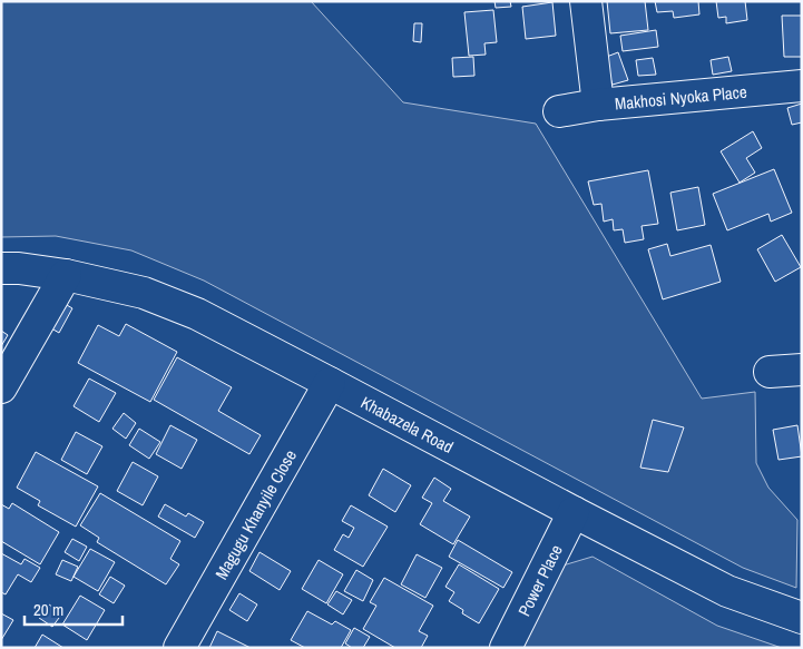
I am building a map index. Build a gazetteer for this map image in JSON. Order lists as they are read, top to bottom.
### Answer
{
  "streets": {
    "street": [
      "Makhosi Nyoka Place",
      "Khabazela Road",
      "Magugu Khanyile Close",
      "Power Place"
    ]
  },
  "crossings": [
    ["Khabazela Road", "Magugu Khanyile Close"],
    ["Khabazela Road", "Power Place"]
  ],
  "scale_bar": "20 m"
}
